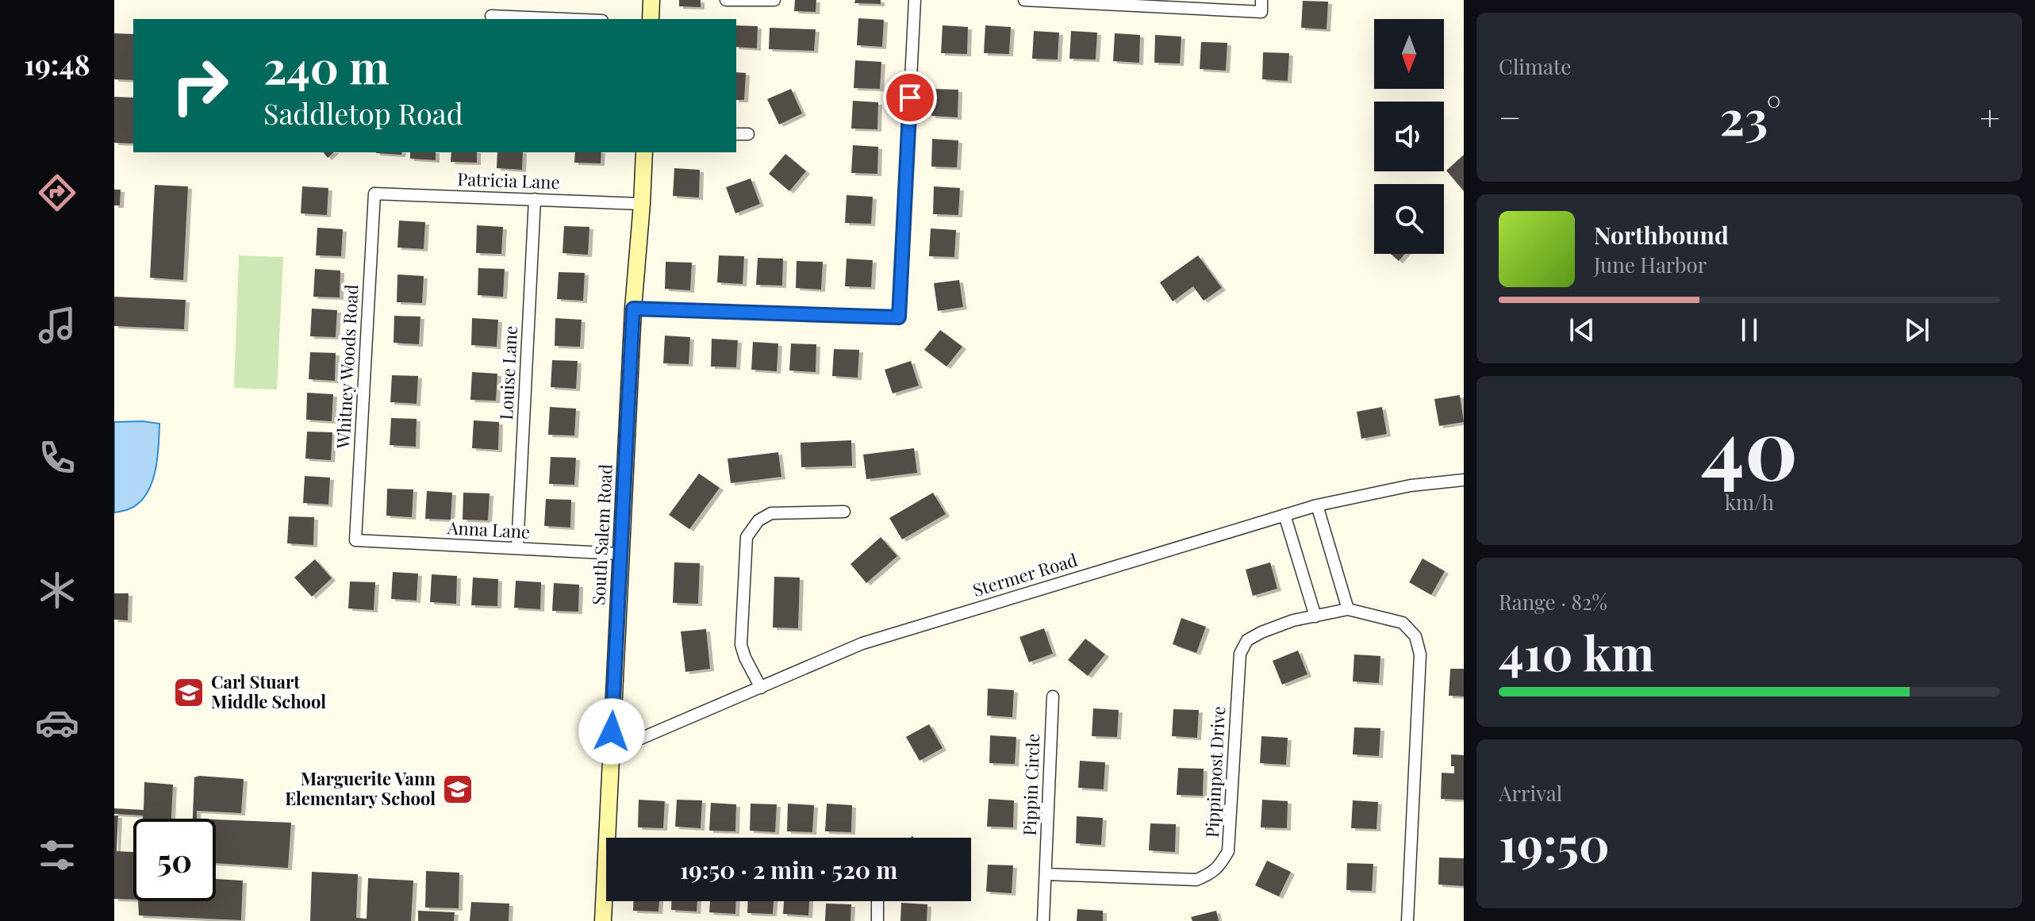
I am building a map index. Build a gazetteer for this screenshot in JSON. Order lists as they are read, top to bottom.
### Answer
{
  "streets": {
    "main road": ["South Salem Road"],
    "street": [
      "Patricia Lane",
      "Whitney Woods Road",
      "Louise Lane",
      "Anna Lane",
      "Stermer Road",
      "Pippinpost Drive",
      "Pippin Circle"
    ]
  },
  "crossings": [
    ["Patricia Lane", "Whitney Woods Road"],
    ["Patricia Lane", "Louise Lane"],
    ["Patricia Lane", "South Salem Road"],
    ["Whitney Woods Road", "Anna Lane"],
    ["Louise Lane", "Anna Lane"],
    ["Anna Lane", "South Salem Road"],
    ["South Salem Road", "Stermer Road"],
    ["Pippinpost Drive", "Pippin Circle"]
  ],
  "places": {
    "school or university": ["Carl Stuart Middle School", "Marguerite Vann Elementary School"]
  },
  "north": "bottom",
  "page": {
    "tabs": "19:48",
    "tile": [
      "Climate",
      ["40", "km/h"],
      ["Range · 82%", "410 km"],
      ["Arrival", "19:50"]
    ],
    "turn": ["240 m", "Saddletop Road"],
    "heat": ["−", "23°", "+"],
    "song": ["Northbound", "June Harbor"],
    "limit": "50",
    "trip": "19:50 · 2 min · 520 m"
  }
}
